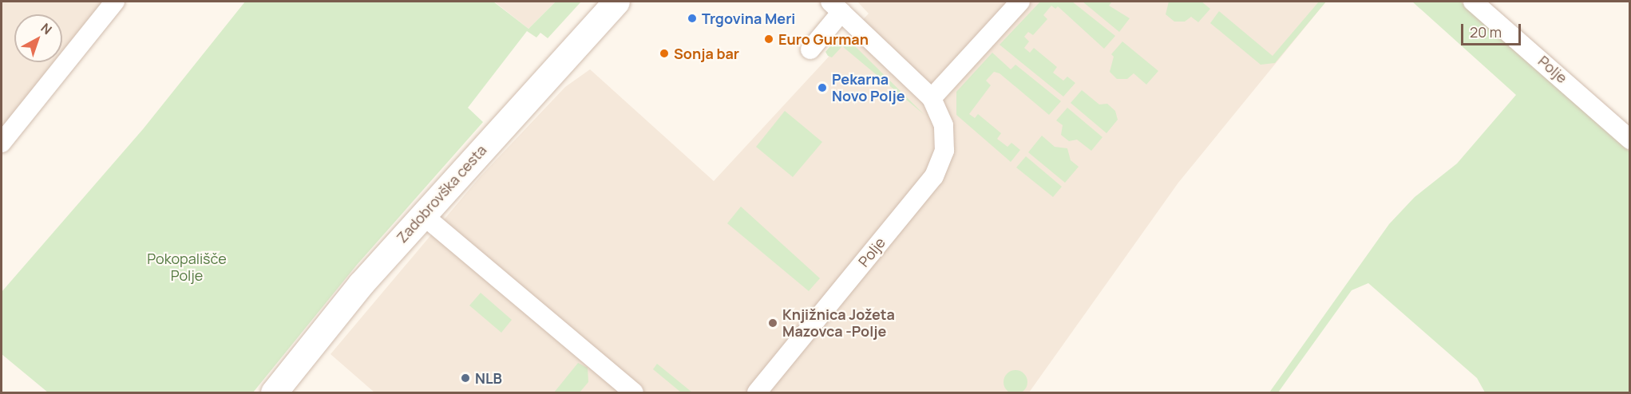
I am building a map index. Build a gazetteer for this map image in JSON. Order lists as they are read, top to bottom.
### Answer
{
  "streets": {
    "main road": ["Zadobrovška cesta"],
    "street": ["Polje"]
  },
  "parks": ["Pokopališče Polje"],
  "places": [
    "Trgovina Meri",
    "Euro Gurman",
    "Sonja bar",
    "Pekarna Novo Polje",
    "Knjižnica Jožeta Mazovca -Polje",
    "NLB"
  ],
  "scale_bar": "20 m",
  "north": "top right"
}
